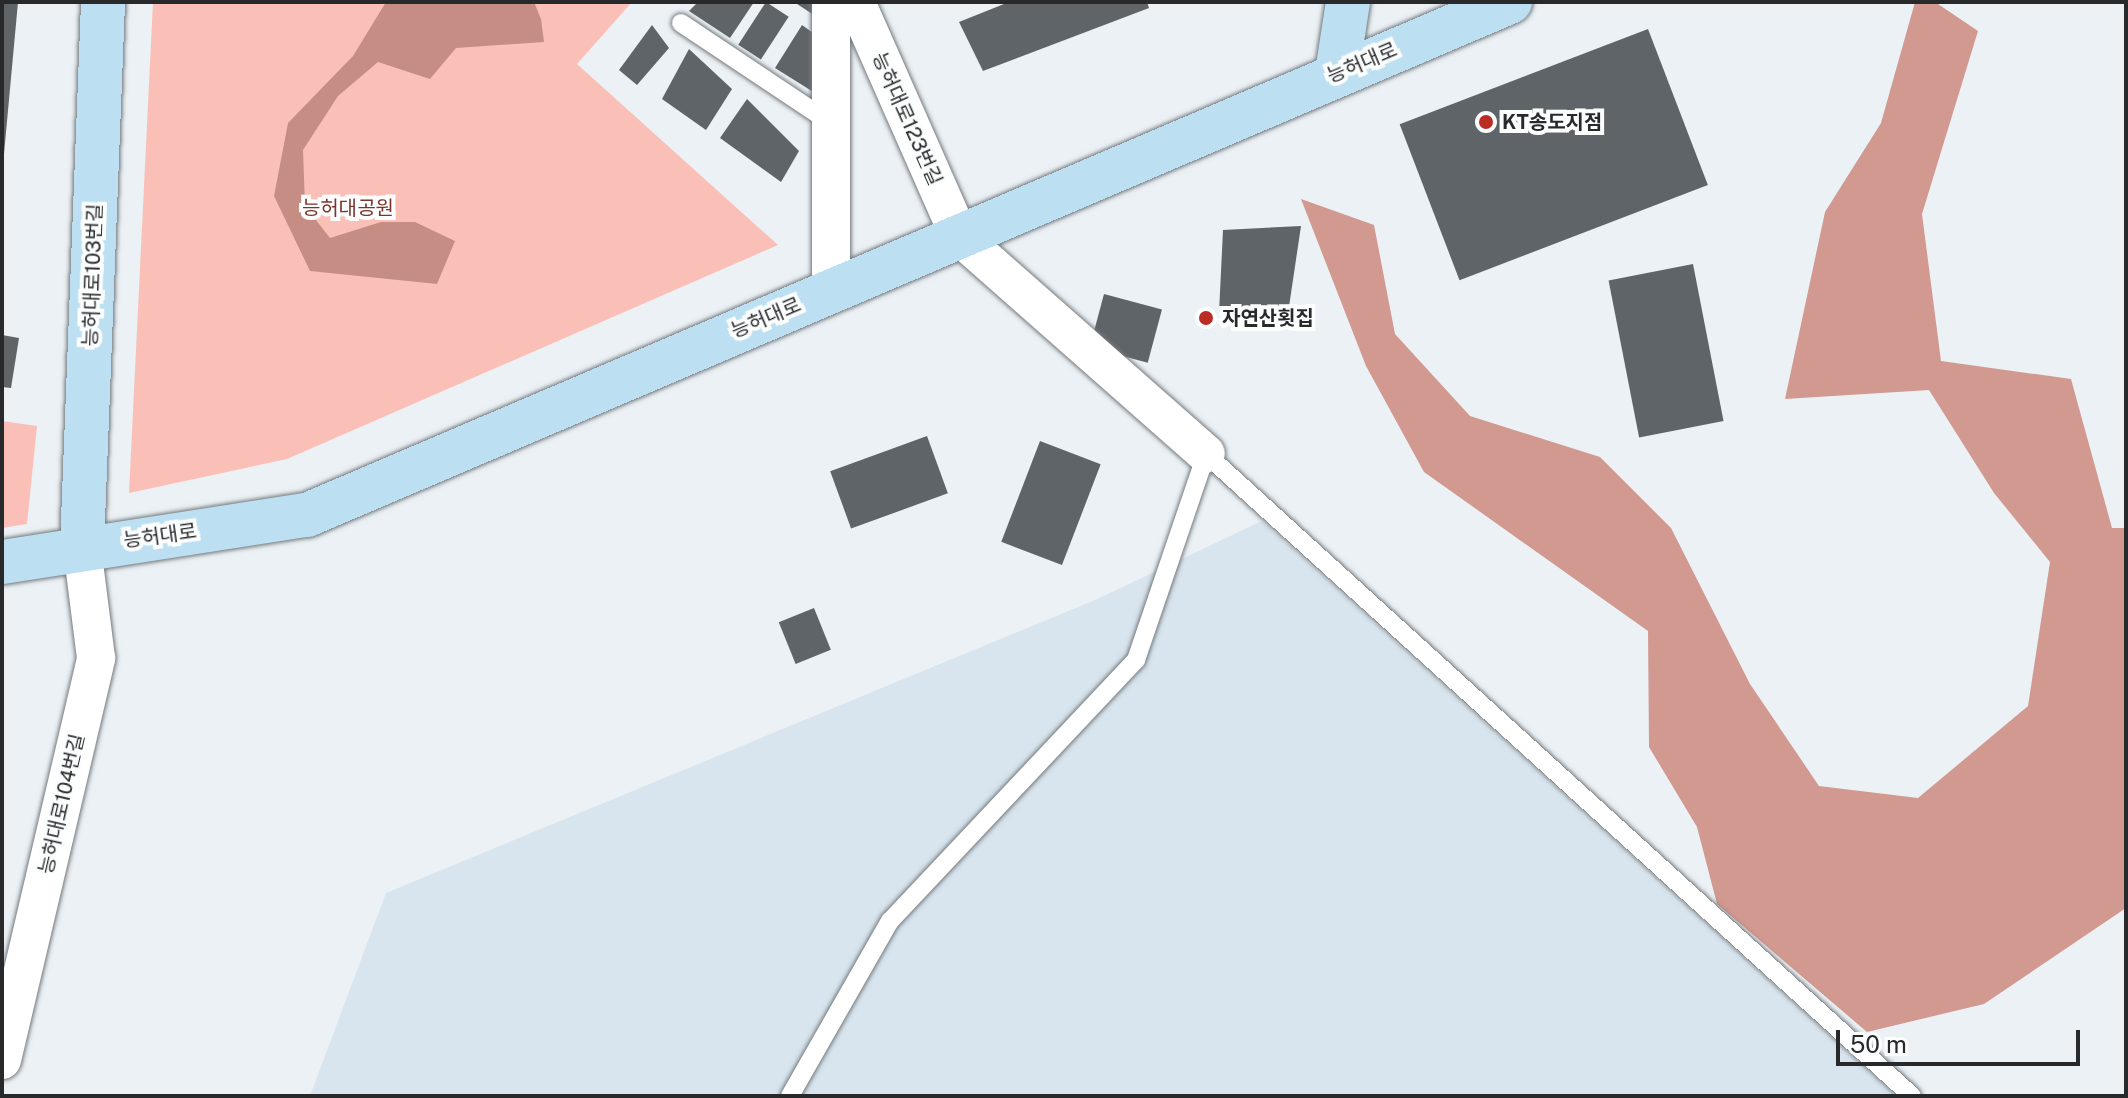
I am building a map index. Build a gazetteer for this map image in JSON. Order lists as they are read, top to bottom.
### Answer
{
  "streets": {
    "street": [
      "능허대로",
      "능허대로123번길",
      "능허대로103번길",
      "능허대로104번길"
    ]
  },
  "crossings": [
    ["능허대로", "능허대로123번길"],
    ["능허대로", "능허대로103번길"],
    ["능허대로", "능허대로104번길"],
    ["능허대로103번길", "능허대로104번길"]
  ],
  "parks": ["능허대공원"],
  "places": ["KT송도지점", "자연산횟집"],
  "scale_bar": "50 m"
}
